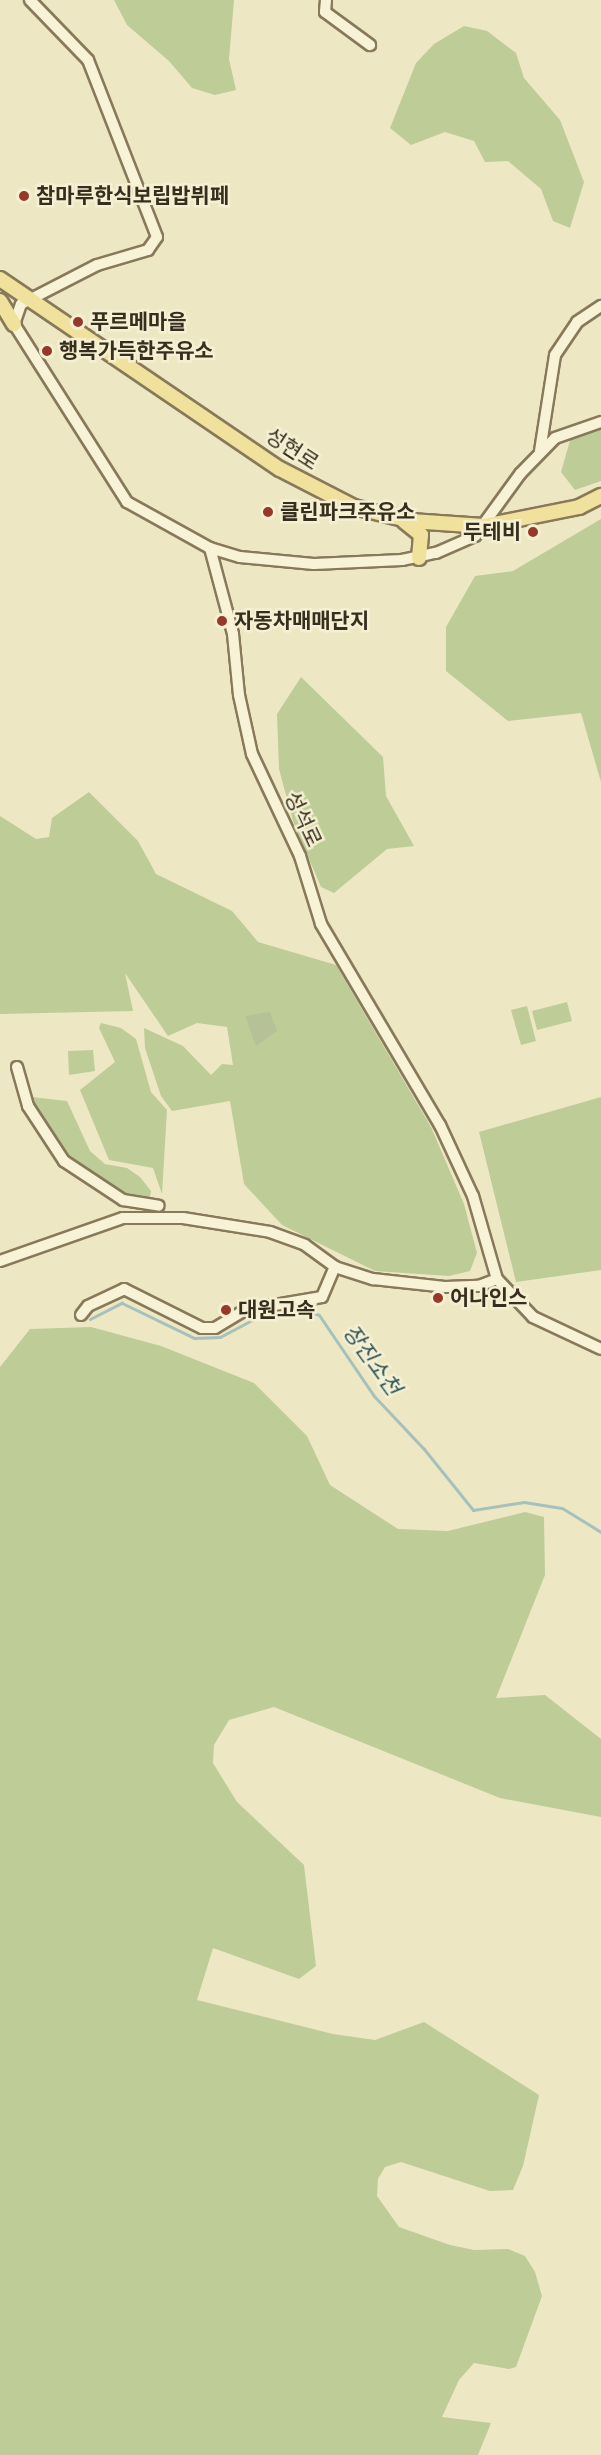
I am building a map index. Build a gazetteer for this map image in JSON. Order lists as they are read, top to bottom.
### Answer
{
  "streets": {
    "main road": ["성현로"],
    "street": ["성석로"]
  },
  "water": ["장진소천"],
  "places": [
    "참마루한식보립밥뷔페",
    "푸르메마을",
    "행복가득한주유소",
    "클린파크주유소",
    "두테비",
    "자동차매매단지",
    "어나인스",
    "대원고속"
  ]
}
